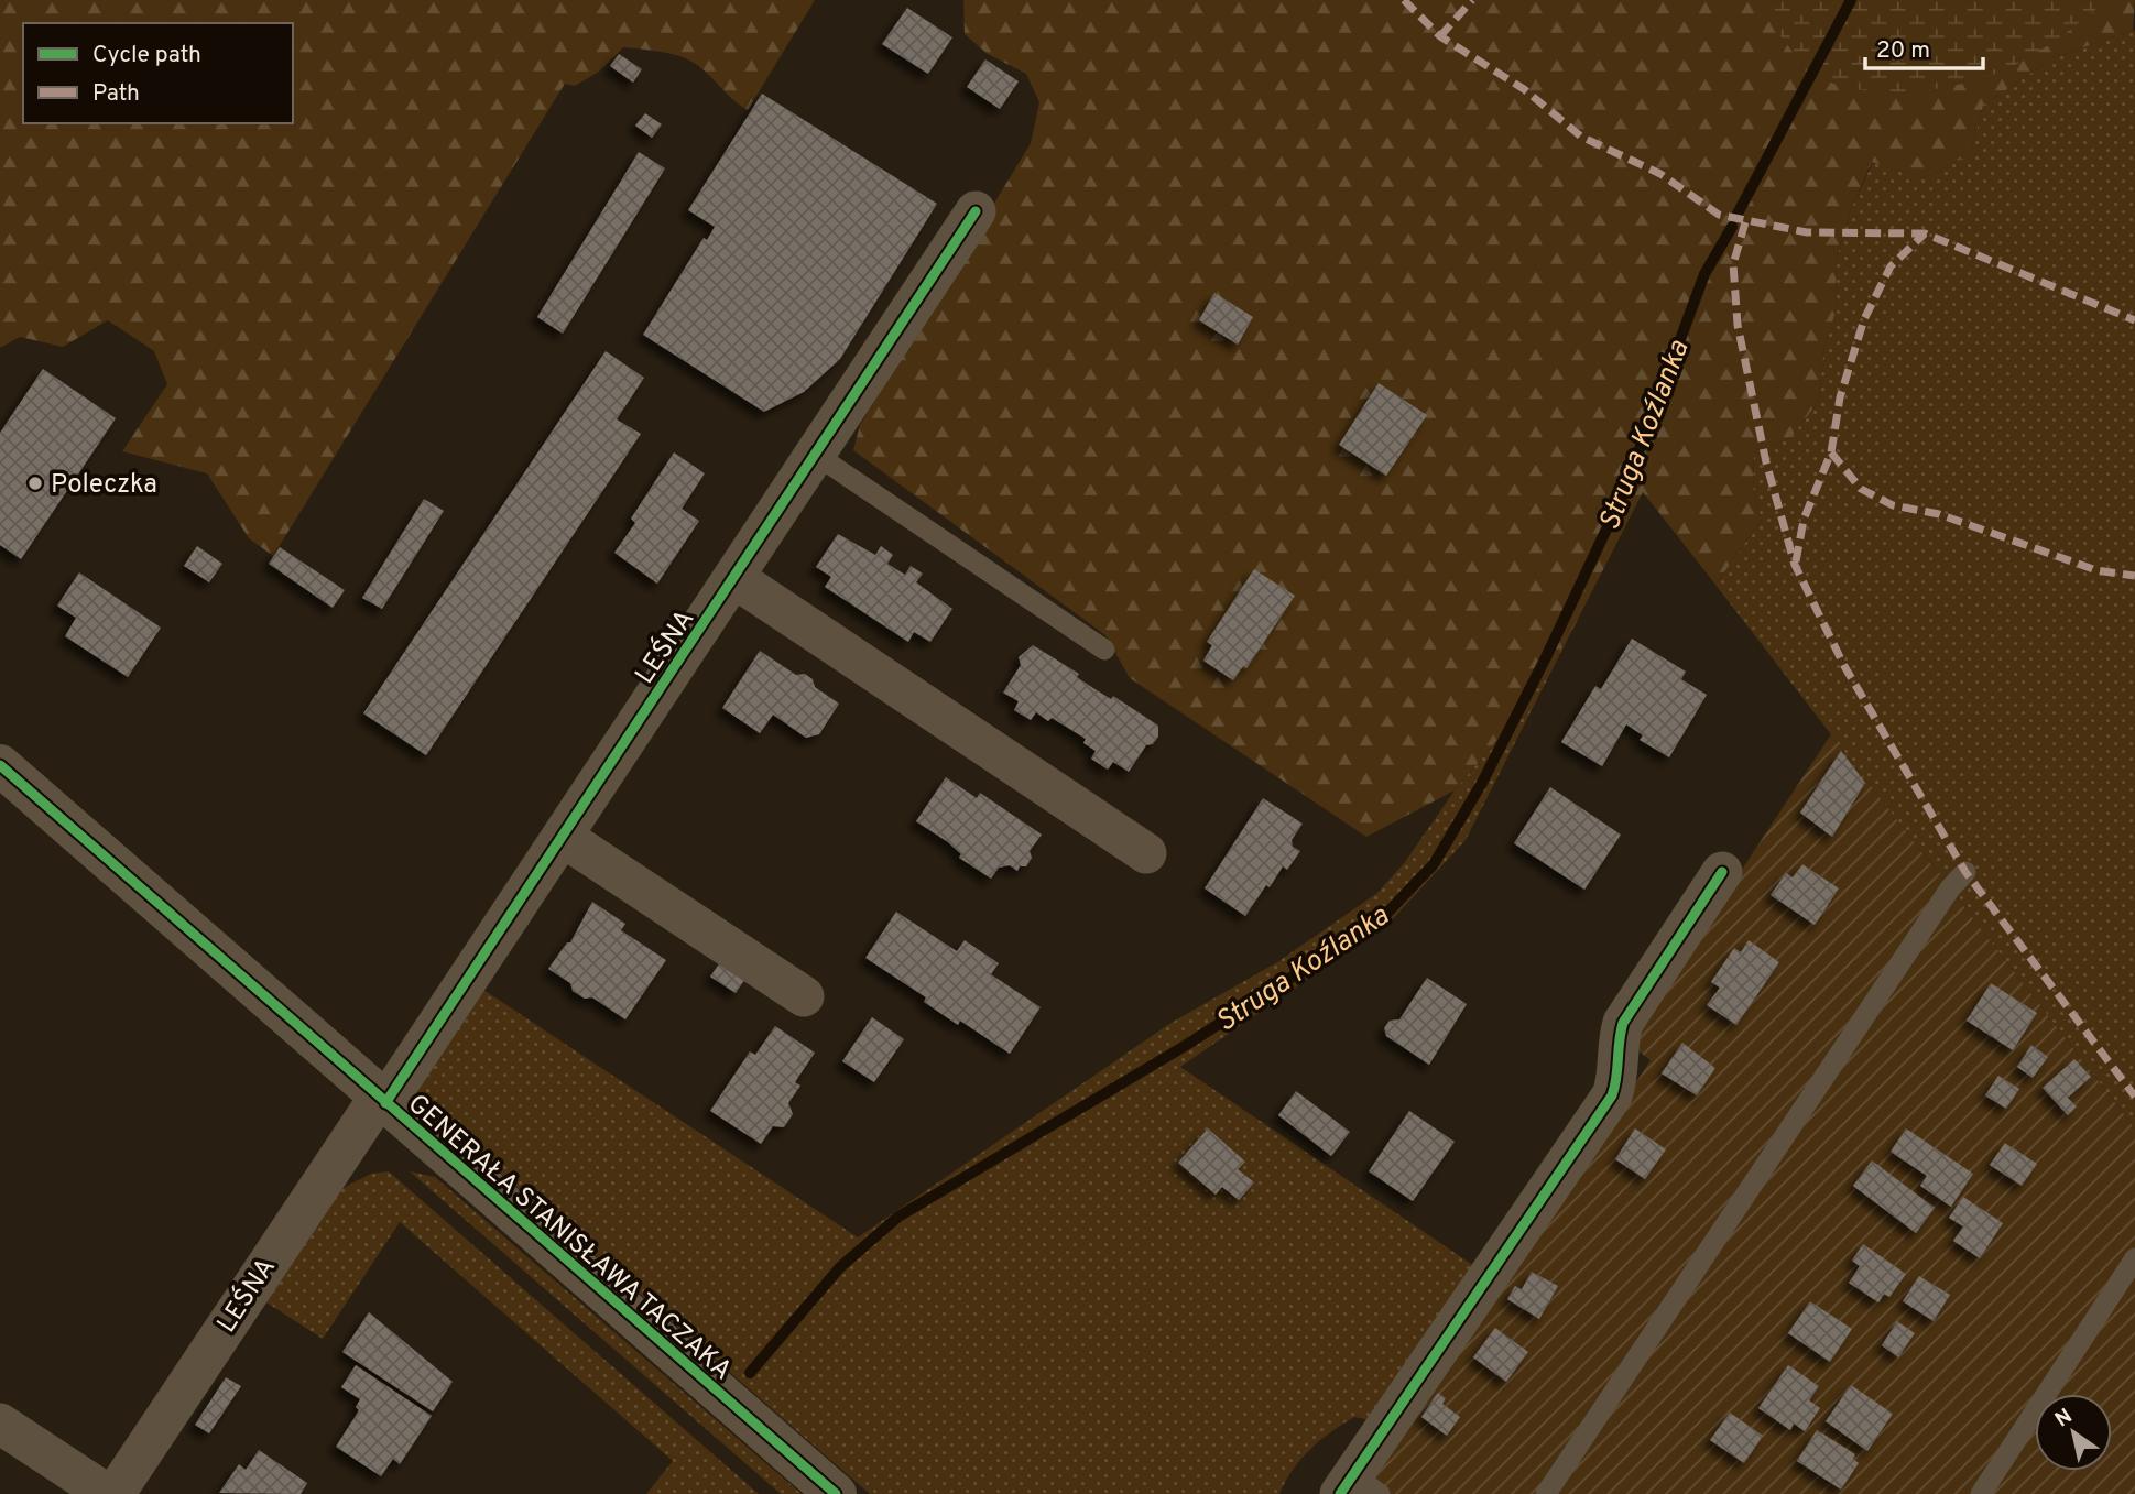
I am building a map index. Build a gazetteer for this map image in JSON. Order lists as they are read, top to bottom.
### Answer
{
  "streets": {
    "street": ["LEŚNA", "GENERAŁA STANISŁAWA TACZAKA"]
  },
  "crossings": [
    ["LEŚNA", "GENERAŁA STANISŁAWA TACZAKA"]
  ],
  "water": ["Struga Koźlanka"],
  "places": ["Poleczka"],
  "legend": ["Cycle path", "Path"],
  "scale_bar": "20 m",
  "north": "top left"
}
